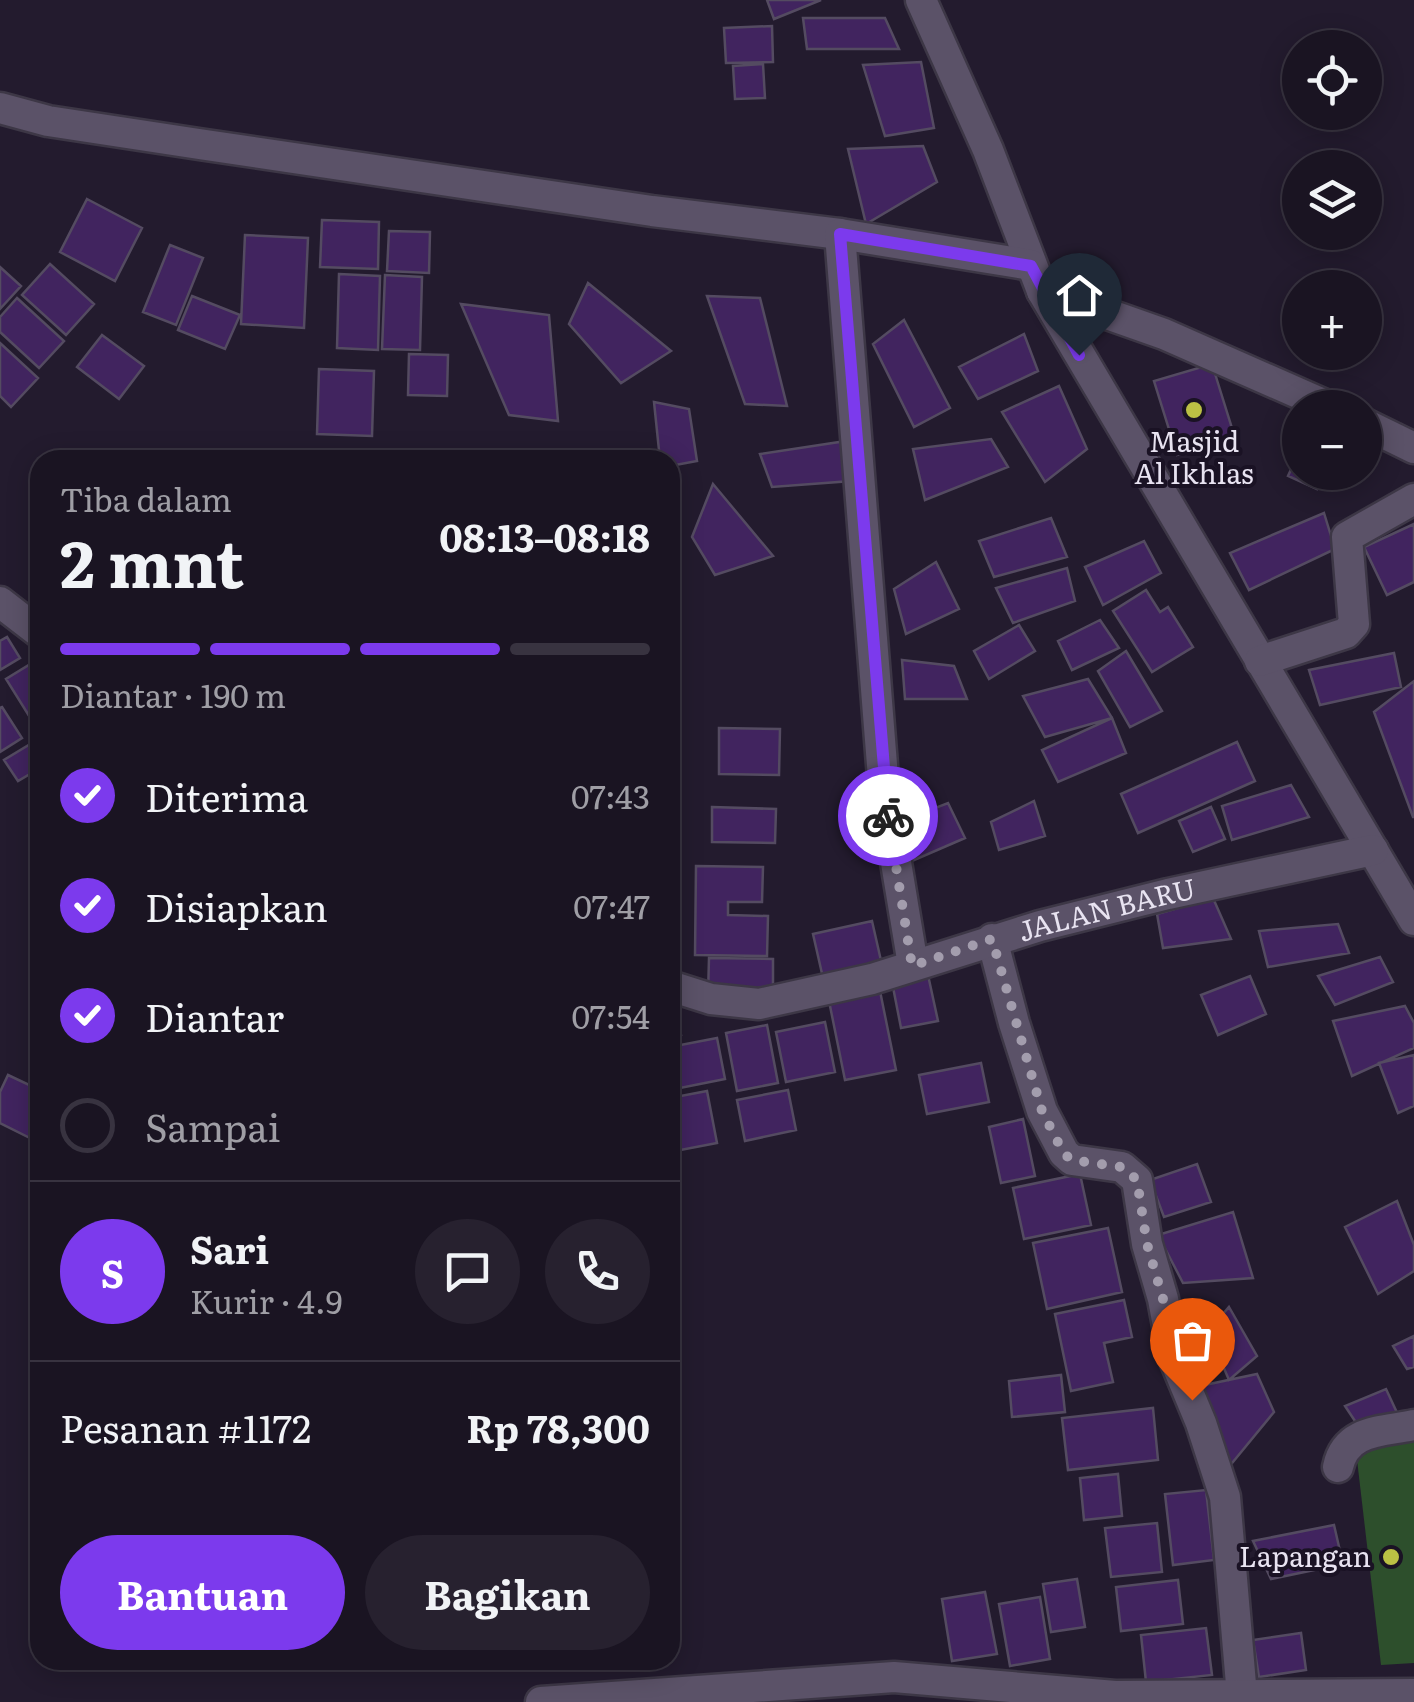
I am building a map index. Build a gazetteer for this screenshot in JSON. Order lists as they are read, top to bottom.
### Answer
{
  "streets": {
    "street": ["JALAN BARU"]
  },
  "places": ["Masjid Al Ikhlas", "Lapangan"],
  "page": {
    "map_buttons": ["+", "−"],
    "heading": ["2 mnt", "Tiba dalam", "08:13–08:18"],
    "panel": [
      "Sari",
      "Kurir · 4.9",
      "Pesanan #1172",
      "Rp 78,300"
    ],
    "bar": "Diantar · 190 m",
    "list": [
      ["Diterima", "07:43"],
      ["Disiapkan", "07:47"],
      ["Diantar", "07:54"],
      "Sampai"
    ],
    "round": "S",
    "buttons": ["Bantuan", "Bagikan"]
  }
}
